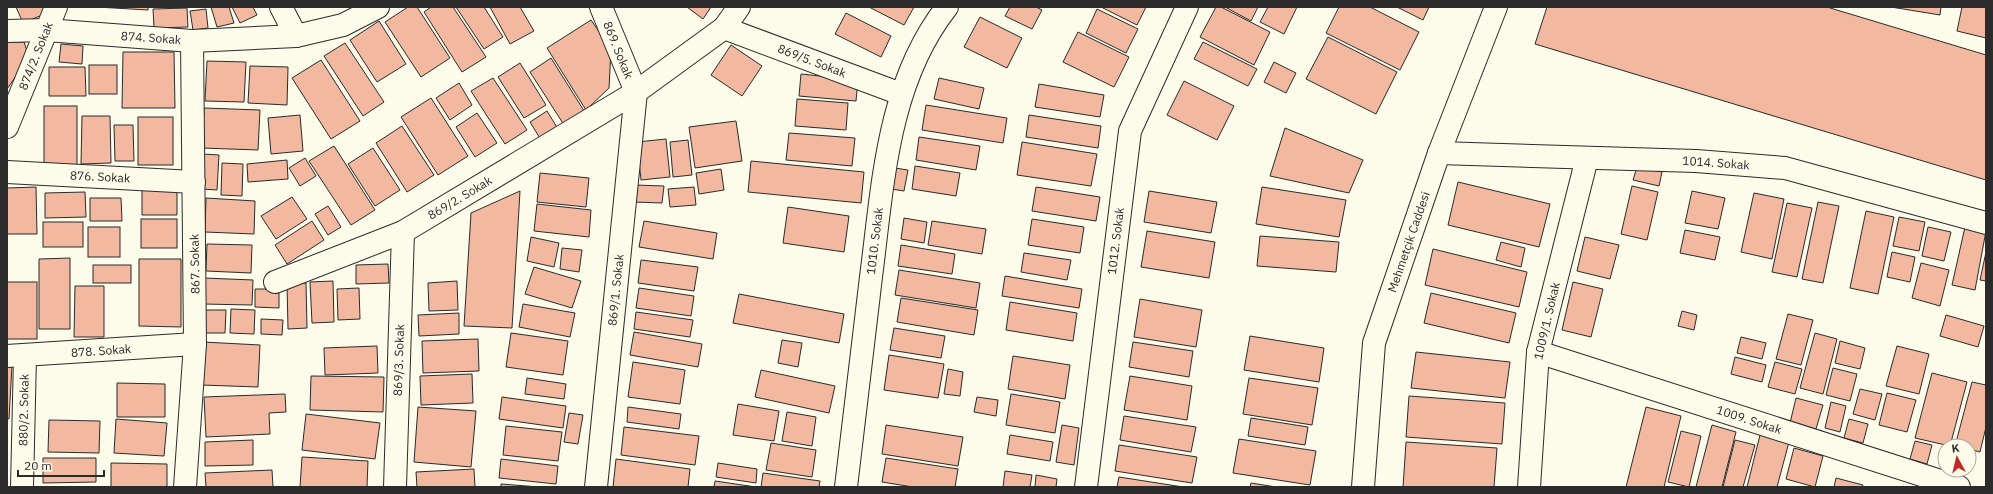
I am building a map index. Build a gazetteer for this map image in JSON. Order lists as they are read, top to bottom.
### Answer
{
  "streets": {
    "street": [
      "874. Sokak",
      "869. Sokak",
      "874/2. Sokak",
      "869/5. Sokak",
      "1014. Sokak",
      "876. Sokak",
      "869/2. Sokak",
      "1010. Sokak",
      "1012. Sokak",
      "Mehmetçik Caddesi",
      "867. Sokak",
      "869/1. Sokak",
      "1009/1. Sokak",
      "878. Sokak",
      "869/3. Sokak",
      "880/2. Sokak",
      "1009. Sokak"
    ]
  },
  "crossings": [
    ["874. Sokak", "874/2. Sokak"],
    ["874. Sokak", "867. Sokak"],
    ["869. Sokak", "869/2. Sokak"],
    ["869. Sokak", "869/1. Sokak"],
    ["869/5. Sokak", "1010. Sokak"],
    ["1014. Sokak", "Mehmetçik Caddesi"],
    ["1014. Sokak", "1009/1. Sokak"],
    ["876. Sokak", "867. Sokak"],
    ["869/2. Sokak", "869/1. Sokak"],
    ["869/2. Sokak", "869/3. Sokak"],
    ["867. Sokak", "878. Sokak"],
    ["1009/1. Sokak", "1009. Sokak"],
    ["878. Sokak", "880/2. Sokak"]
  ],
  "scale_bar": "20 m",
  "north": "top"
}
